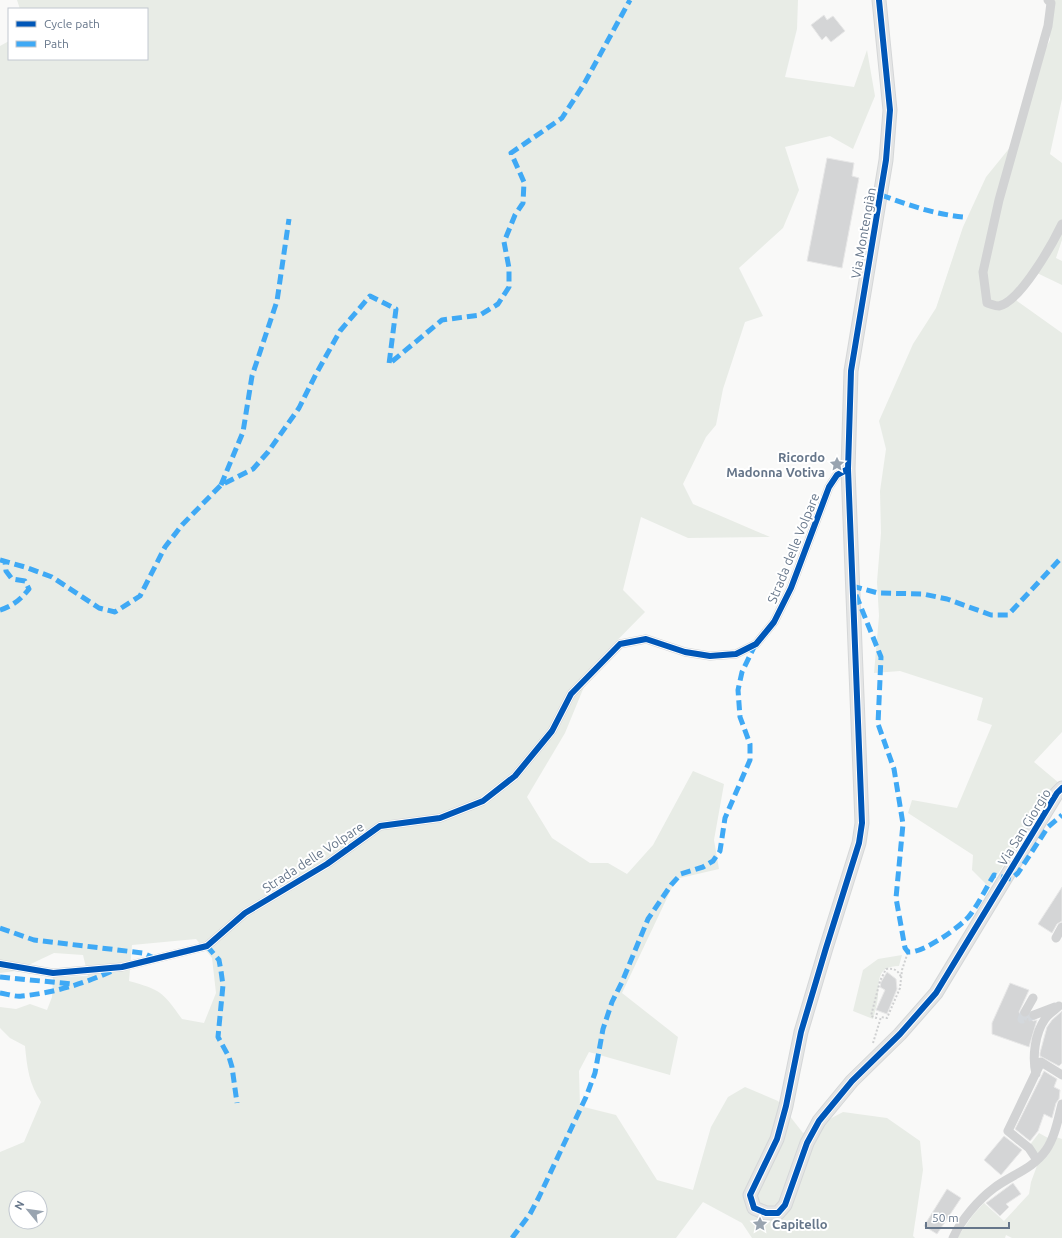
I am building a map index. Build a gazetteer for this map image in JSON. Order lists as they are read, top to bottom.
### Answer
{
  "streets": {
    "street": ["Via Montengiàn", "Strada delle Volpare", "Via San Giorgio"]
  },
  "crossings": [
    ["Via Montengiàn", "Strada delle Volpare"],
    ["Via Montengiàn", "Via San Giorgio"]
  ],
  "places": {
    "place": ["Ricordo Madonna Votiva", "Capitello"]
  },
  "legend": ["Cycle path", "Path"],
  "scale_bar": "50 m",
  "north": "top left"
}
